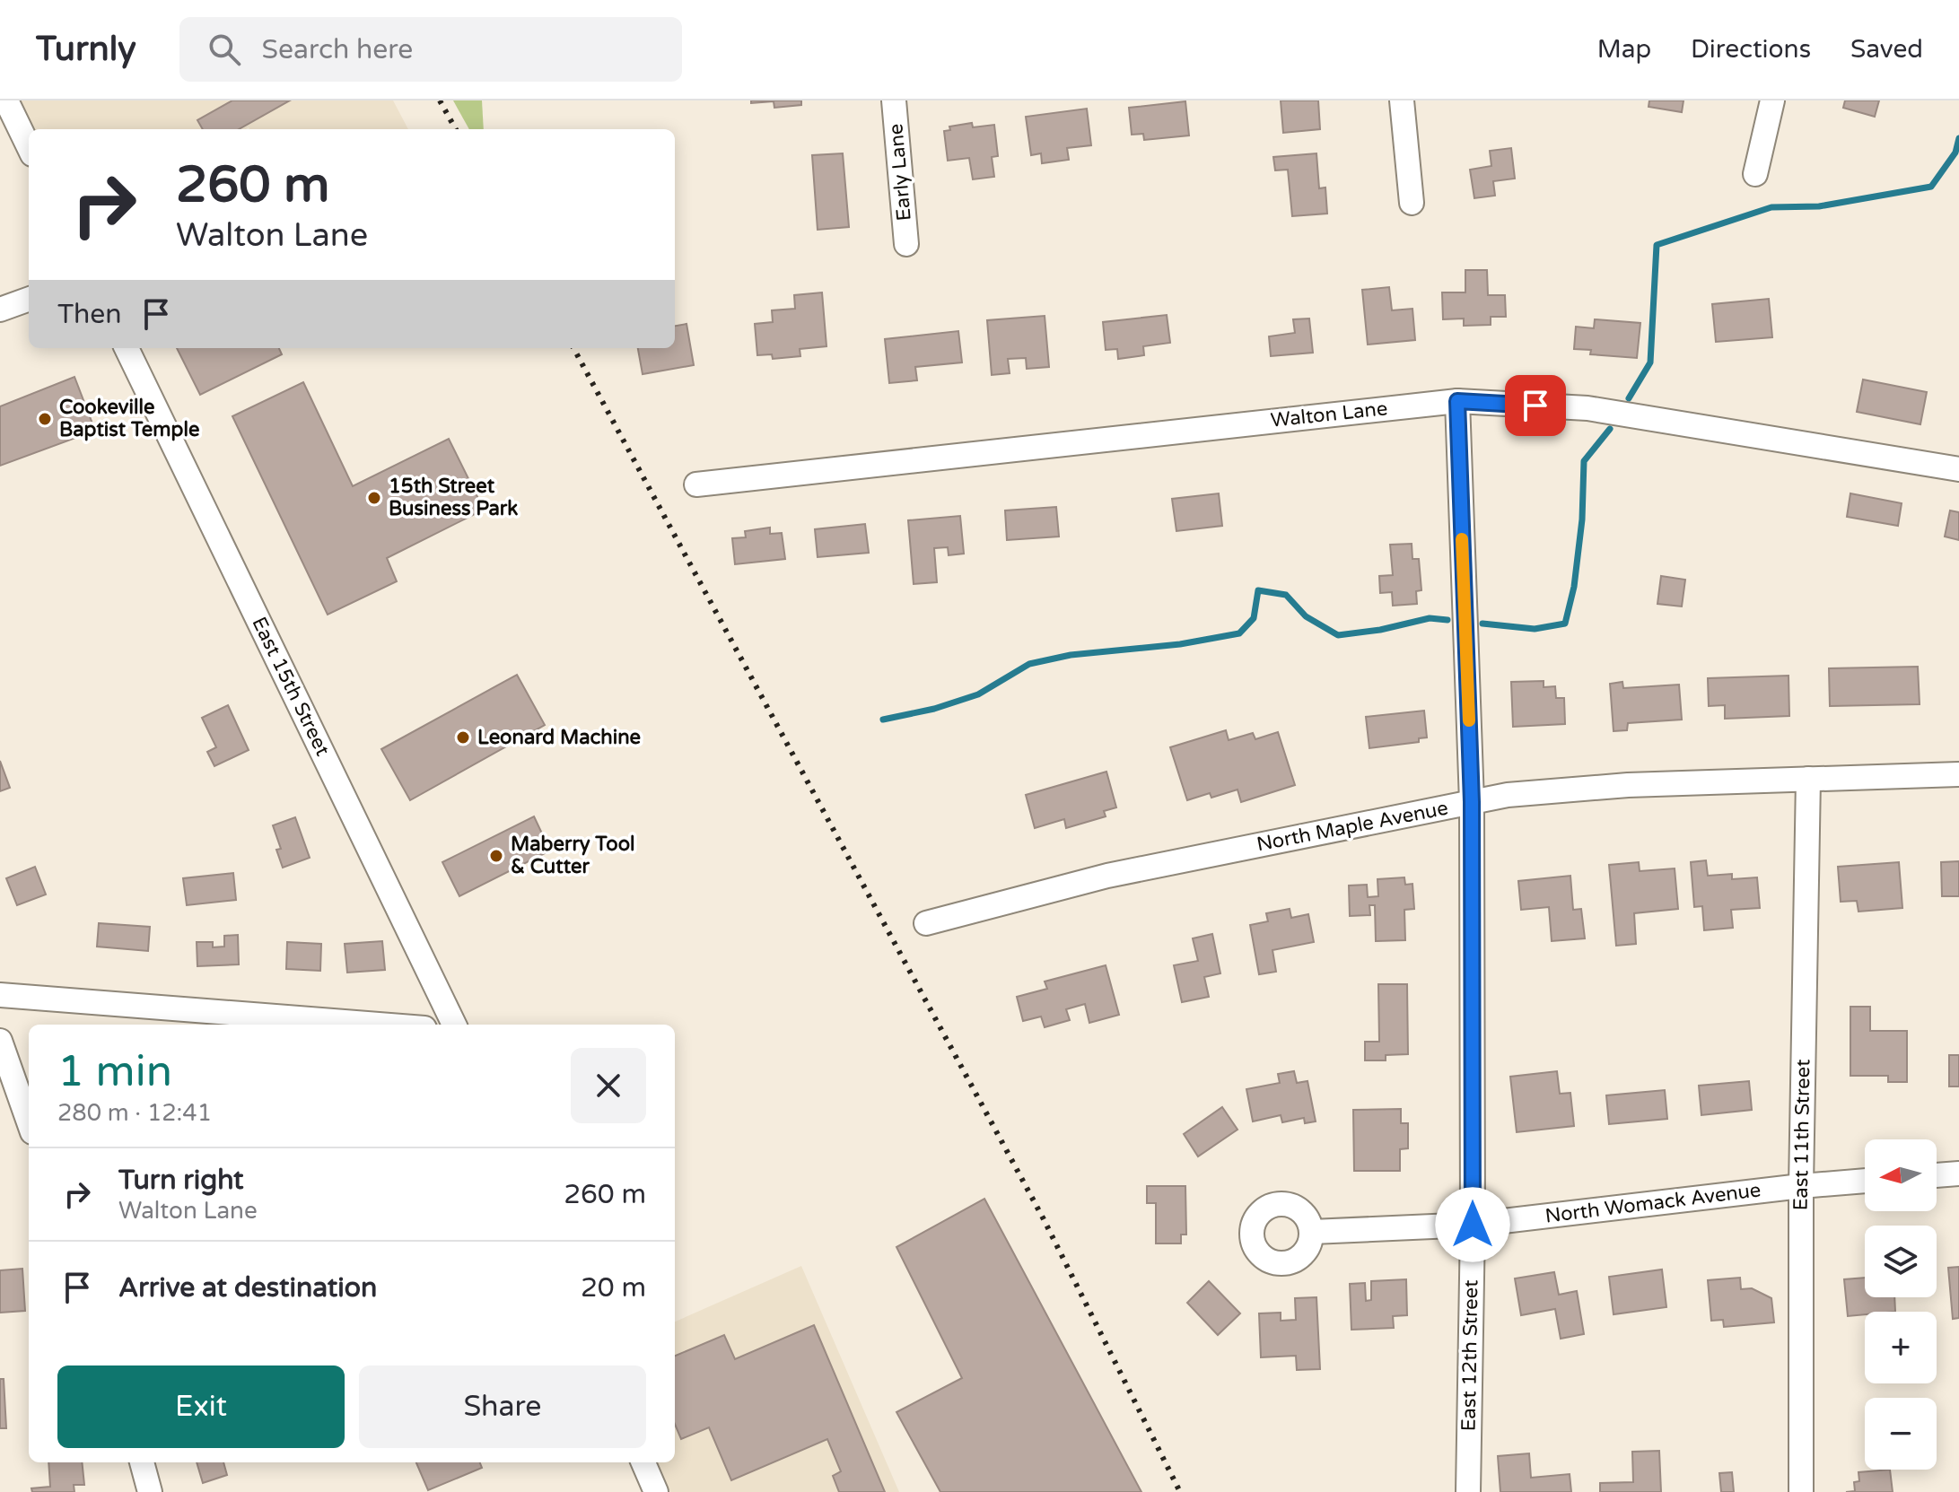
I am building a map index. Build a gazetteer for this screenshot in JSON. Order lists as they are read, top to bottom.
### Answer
{
  "streets": {
    "street": [
      "Early Lane",
      "Walton Lane",
      "East 15th Street",
      "North Maple Avenue",
      "East 11th Street",
      "North Womack Avenue",
      "East 12th Street"
    ]
  },
  "crossings": [
    ["Walton Lane", "East 12th Street"],
    ["North Maple Avenue", "East 11th Street"],
    ["North Maple Avenue", "East 12th Street"],
    ["East 11th Street", "North Womack Avenue"],
    ["North Womack Avenue", "East 12th Street"]
  ],
  "places": [
    "Cookeville Baptist Temple",
    "15th Street Business Park",
    "Leonard Machine",
    "Maberry Tool & Cutter"
  ],
  "north": "left",
  "page": {
    "header": "Turnly",
    "search": "Search here",
    "nav": ["Map", "Directions", "Saved"],
    "turn": ["260 m", "Walton Lane"],
    "then": "Then",
    "heading": ["1 min", "280 m · 12:41"],
    "map_buttons": ["+", "−"],
    "list": [
      {
        "name": "Turn right",
        "note": "Walton Lane",
        "value": "260 m"
      },
      {
        "name": "Arrive at destination",
        "value": "20 m"
      }
    ],
    "buttons": ["Exit", "Share"]
  }
}
